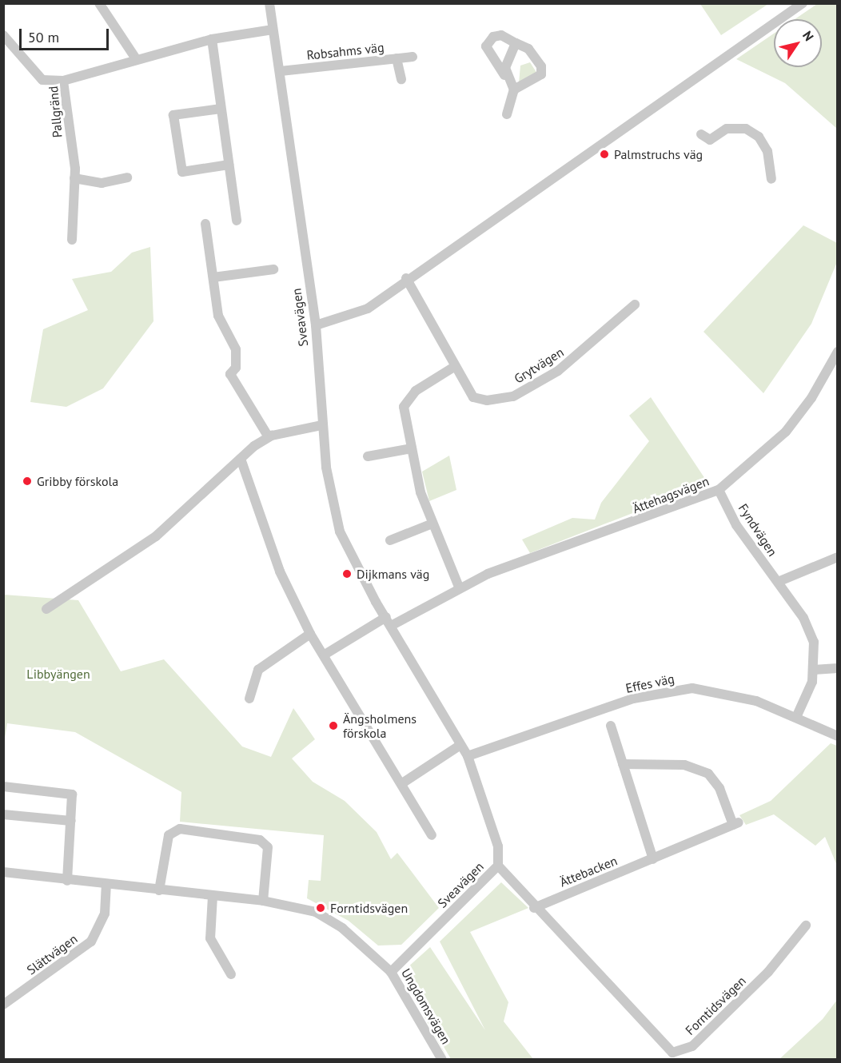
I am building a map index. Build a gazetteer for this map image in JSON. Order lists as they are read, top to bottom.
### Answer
{
  "streets": {
    "street": [
      "Robsahms väg",
      "Pallgränd",
      "Sveavägen",
      "Grytvägen",
      "Ättehagsvägen",
      "Fyndvägen",
      "Effes väg",
      "Ättebacken",
      "Slättvägen",
      "Forntidsvägen",
      "Ungdomsvägen"
    ]
  },
  "crossings": [
    ["Robsahms väg", "Sveavägen"],
    ["Pallgränd", "Sveavägen"],
    ["Sveavägen", "Ättehagsvägen"],
    ["Sveavägen", "Effes väg"],
    ["Sveavägen", "Forntidsvägen"],
    ["Sveavägen", "Ungdomsvägen"],
    ["Ättehagsvägen", "Fyndvägen"],
    ["Fyndvägen", "Effes väg"],
    ["Ättebacken", "Forntidsvägen"],
    ["Slättvägen", "Ungdomsvägen"]
  ],
  "parks": ["Libbyängen"],
  "places": [
    "Palmstruchs väg",
    "Gribby förskola",
    "Dijkmans väg",
    "Ängsholmens förskola",
    "Forntidsvägen"
  ],
  "scale_bar": "50 m",
  "north": "top right"
}
